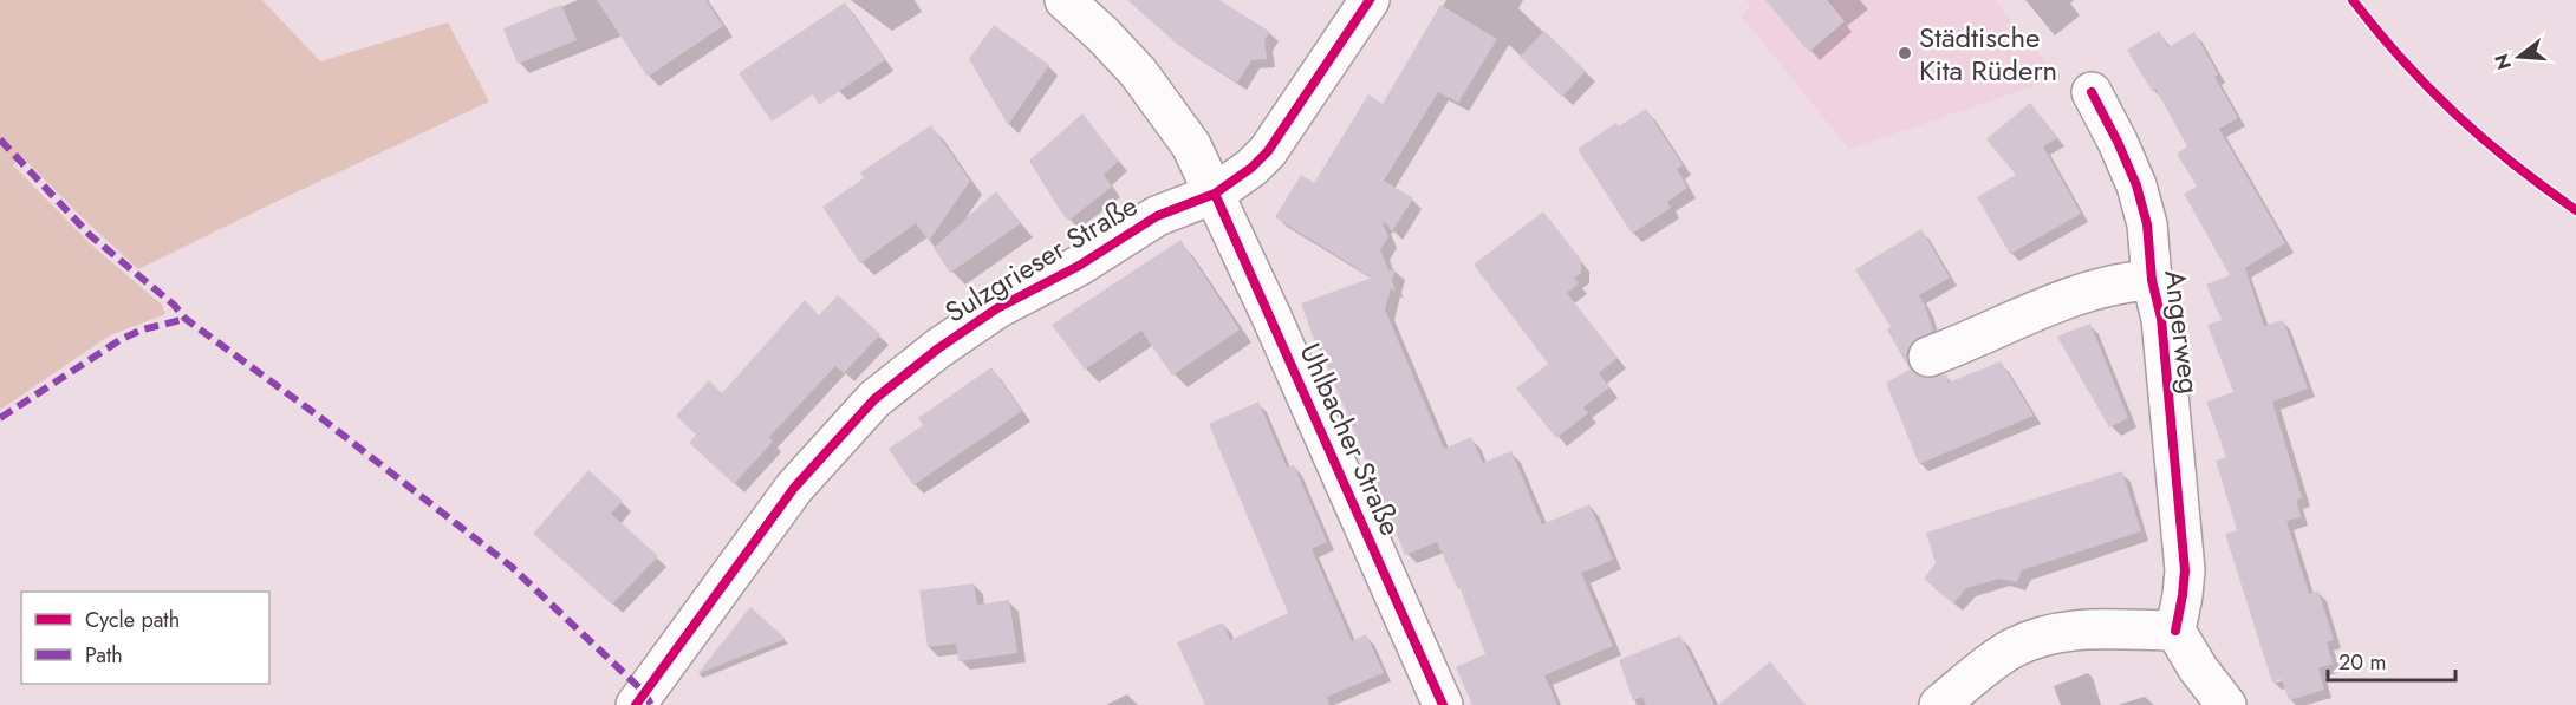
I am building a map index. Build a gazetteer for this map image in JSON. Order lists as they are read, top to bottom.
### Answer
{
  "streets": {
    "street": ["Sulzgrieser Straße", "Angerweg", "Uhlbacher Straße"]
  },
  "crossings": [
    ["Sulzgrieser Straße", "Uhlbacher Straße"]
  ],
  "places": ["Städtische Kita Rüdern"],
  "legend": ["Cycle path", "Path"],
  "scale_bar": "20 m",
  "north": "left"
}
